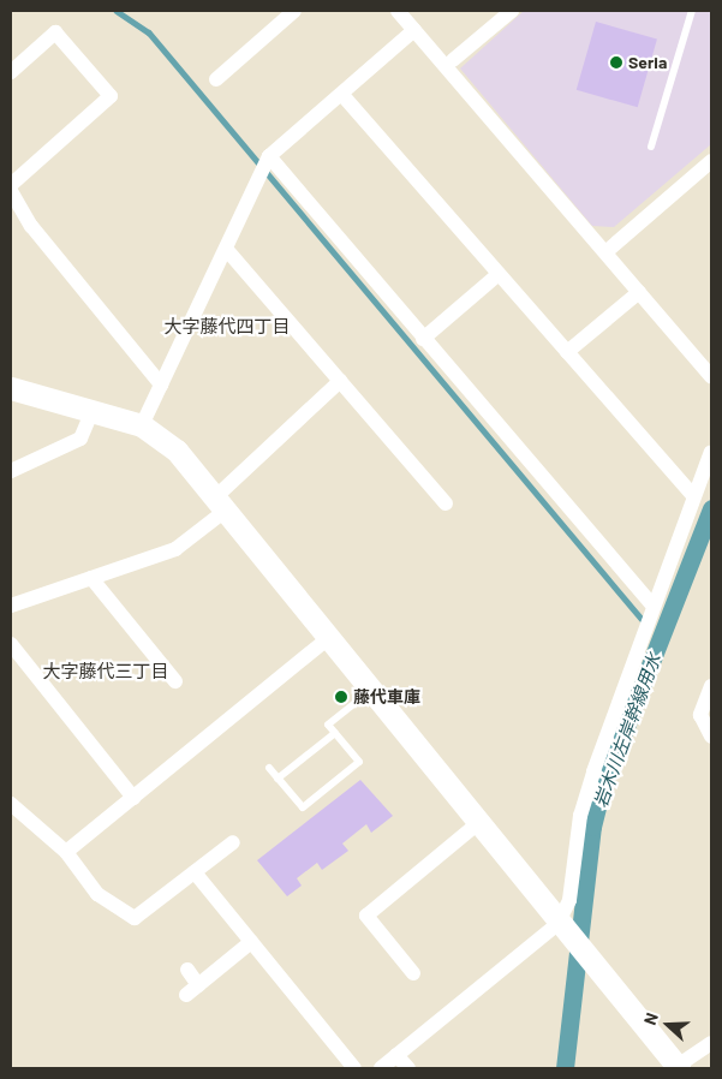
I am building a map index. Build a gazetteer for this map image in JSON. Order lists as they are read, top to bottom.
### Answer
{
  "districts": ["大字藤代四丁目", "大字藤代三丁目"],
  "water": ["岩木川左岸幹線用水"],
  "places": ["Seria", "藤代車庫"],
  "north": "left"
}
